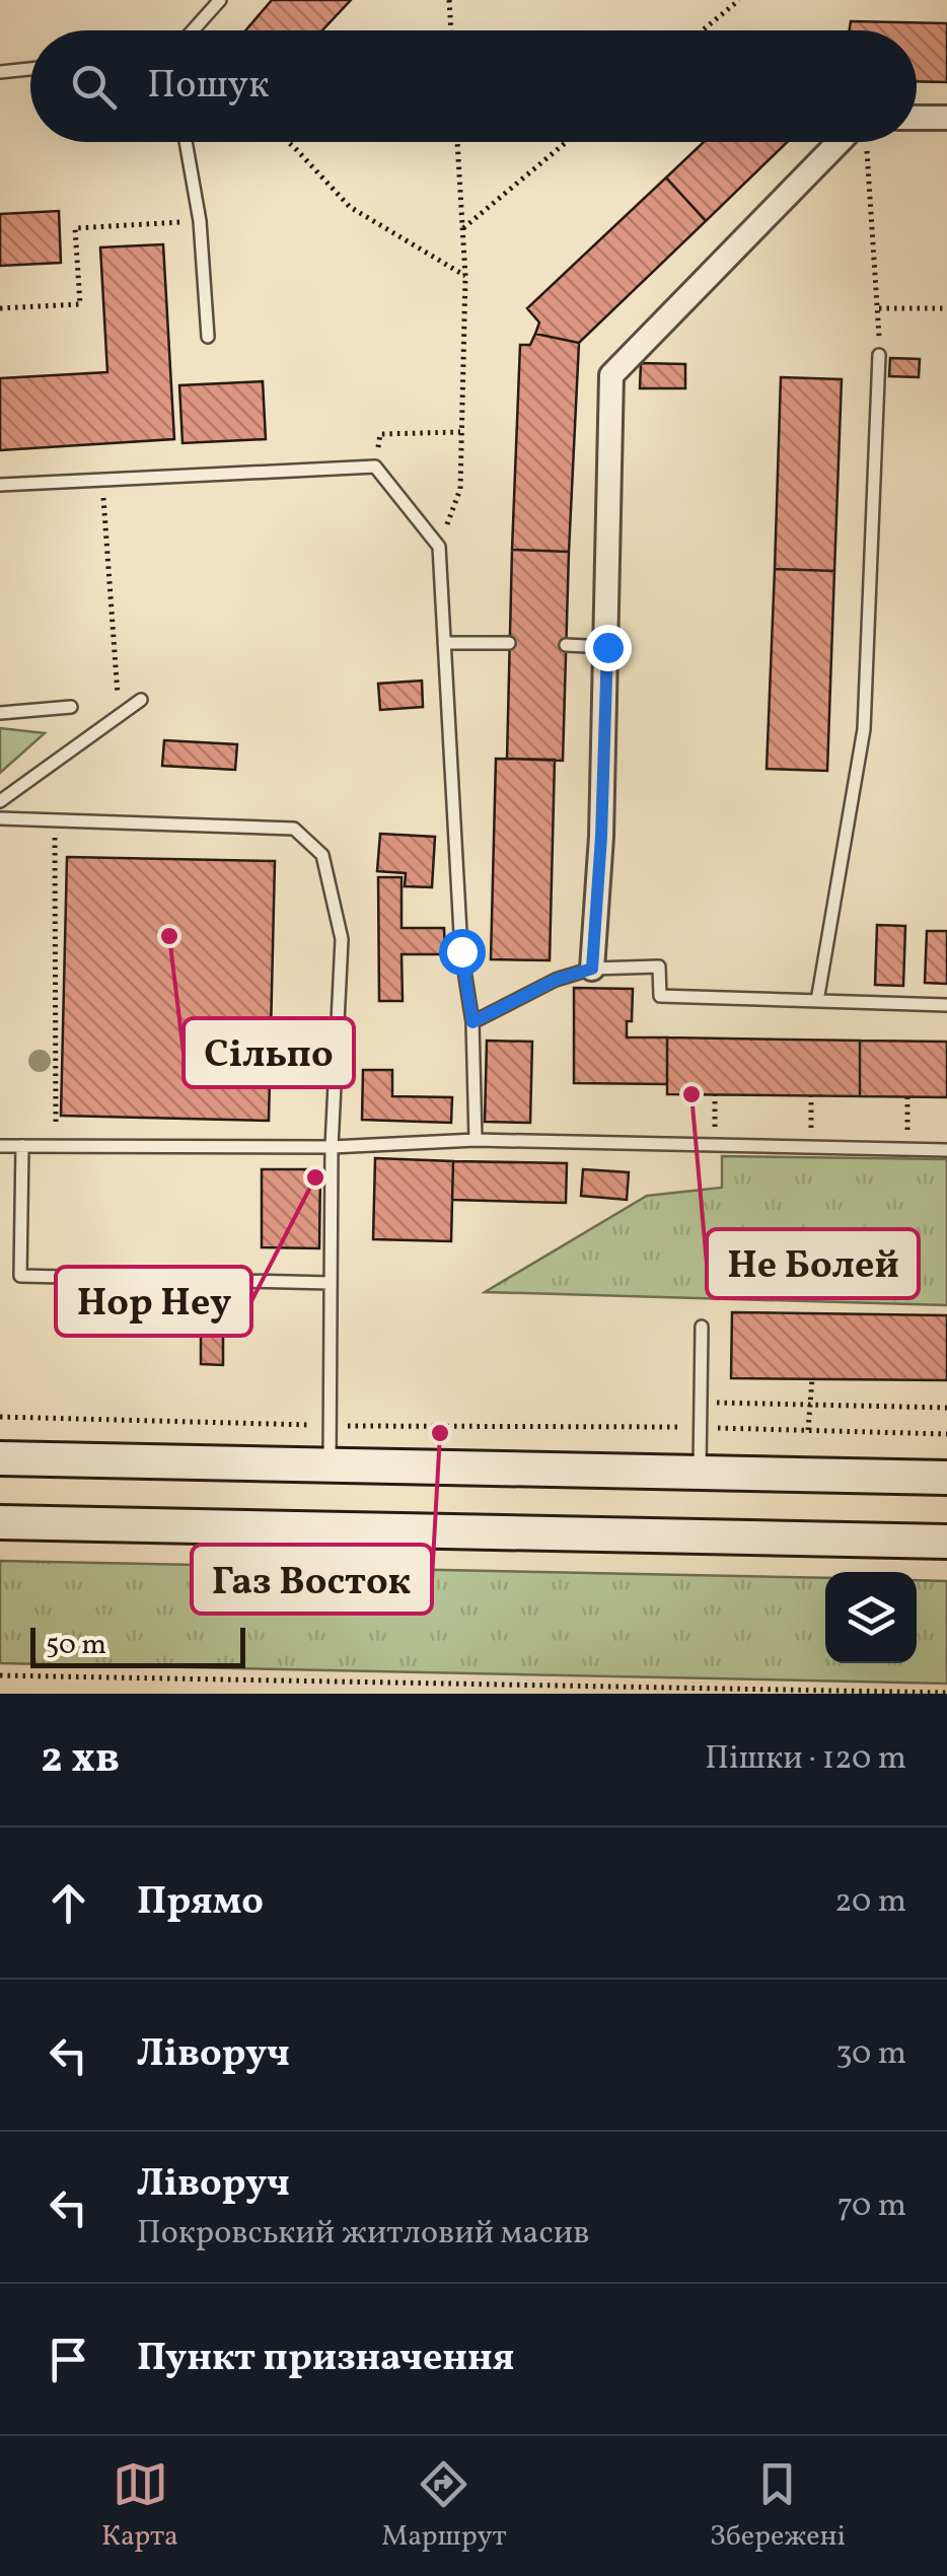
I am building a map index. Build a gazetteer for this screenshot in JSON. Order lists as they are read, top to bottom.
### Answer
{
  "places": [
    "Сільпо",
    "Не Болей",
    "Hop Hey",
    "Газ Восток"
  ],
  "scale_bar": "50 m",
  "page": {
    "search": "Пошук",
    "scale": "50 m",
    "heading": ["2 хв", "Пішки · 120 m"],
    "list": [
      ["Прямо", "20 m"],
      ["Ліворуч", "30 m"],
      ["Ліворуч", "Покровський житловий масив", "70 m"],
      "Пункт призначення"
    ],
    "nav": ["Карта", "Маршрут", "Збережені"]
  }
}
